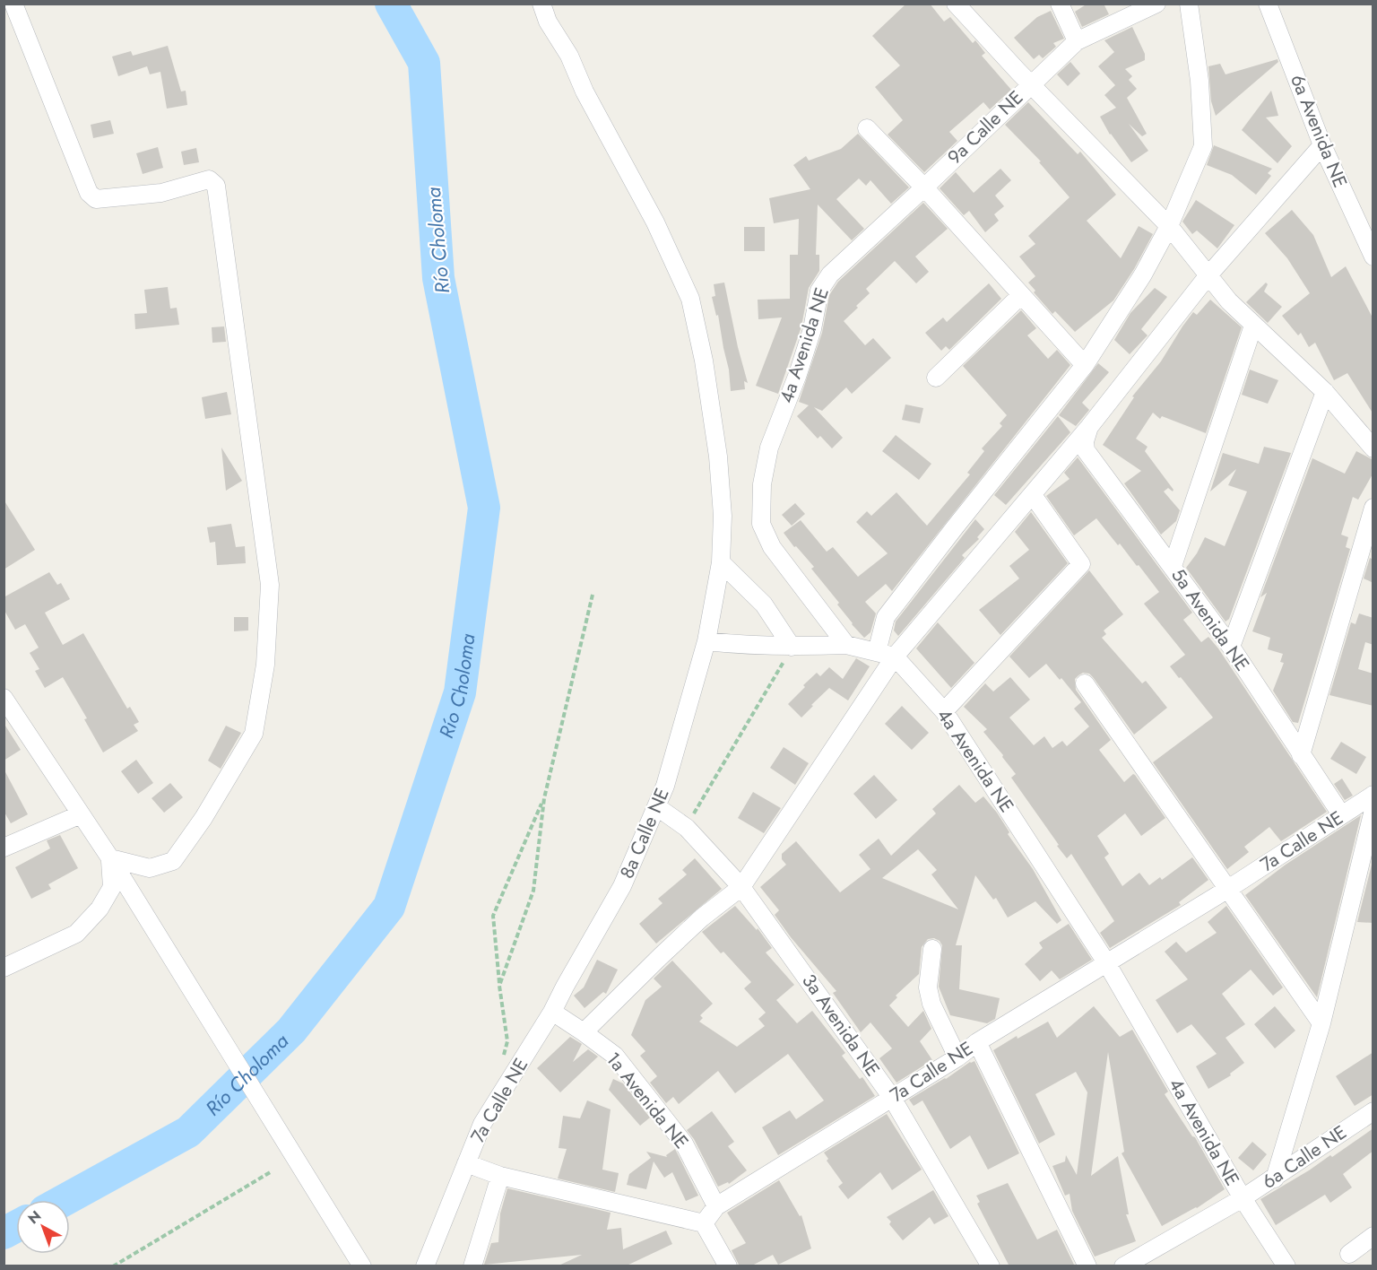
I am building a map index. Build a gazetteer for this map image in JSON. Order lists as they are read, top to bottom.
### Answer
{
  "streets": {
    "street": [
      "9a Calle NE",
      "6a Avenida NE",
      "4a Avenida NE",
      "5a Avenida NE",
      "8a Calle NE",
      "7a Calle NE",
      "3a Avenida NE",
      "1a Avenida NE",
      "6a Calle NE"
    ]
  },
  "crossings": [
    ["9a Calle NE", "4a Avenida NE"],
    ["4a Avenida NE", "7a Calle NE"],
    ["4a Avenida NE", "6a Calle NE"],
    ["5a Avenida NE", "7a Calle NE"],
    ["8a Calle NE", "7a Calle NE"],
    ["8a Calle NE", "3a Avenida NE"],
    ["8a Calle NE", "1a Avenida NE"],
    ["7a Calle NE", "3a Avenida NE"],
    ["7a Calle NE", "1a Avenida NE"]
  ],
  "water": ["Río Choloma"],
  "north": "top left"
}
